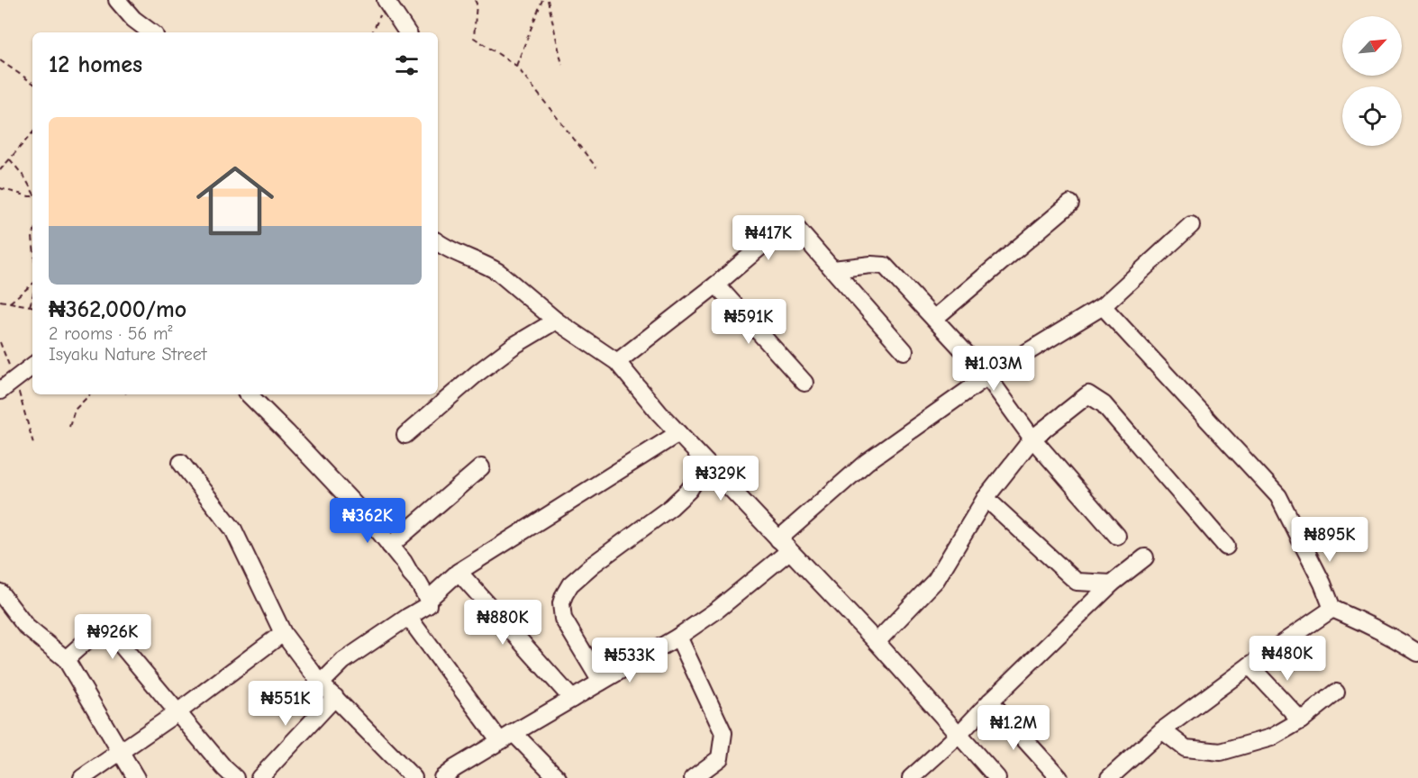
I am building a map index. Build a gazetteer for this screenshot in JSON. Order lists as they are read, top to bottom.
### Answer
{
  "north": "top right",
  "page": {
    "heading": "12 homes",
    "list": [
      {
        "name": "₦362,000/mo",
        "note": "2 rooms · 56 m² · Isyaku Nature Street"
      }
    ],
    "price": [
      "₦417K",
      "₦591K",
      "₦1.03M",
      "₦329K",
      "₦362K",
      "₦895K",
      "₦880K",
      "₦926K",
      "₦480K",
      "₦533K",
      "₦551K",
      "₦1.2M"
    ]
  }
}
